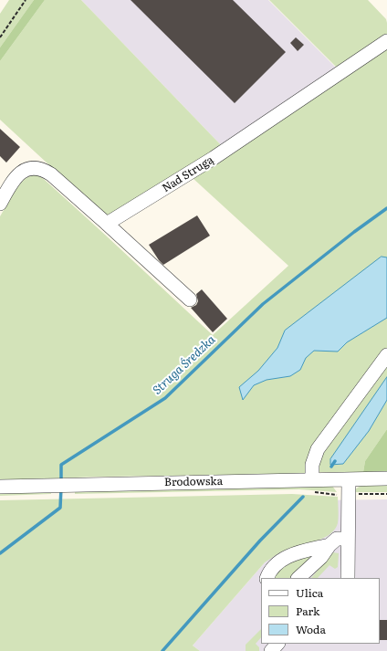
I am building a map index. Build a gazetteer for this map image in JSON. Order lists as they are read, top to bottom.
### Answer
{
  "streets": {
    "street": ["Nad Strugą", "Brodowska"]
  },
  "water": ["Struga Średzka"],
  "legend": ["Ulica", "Park", "Woda"]
}
